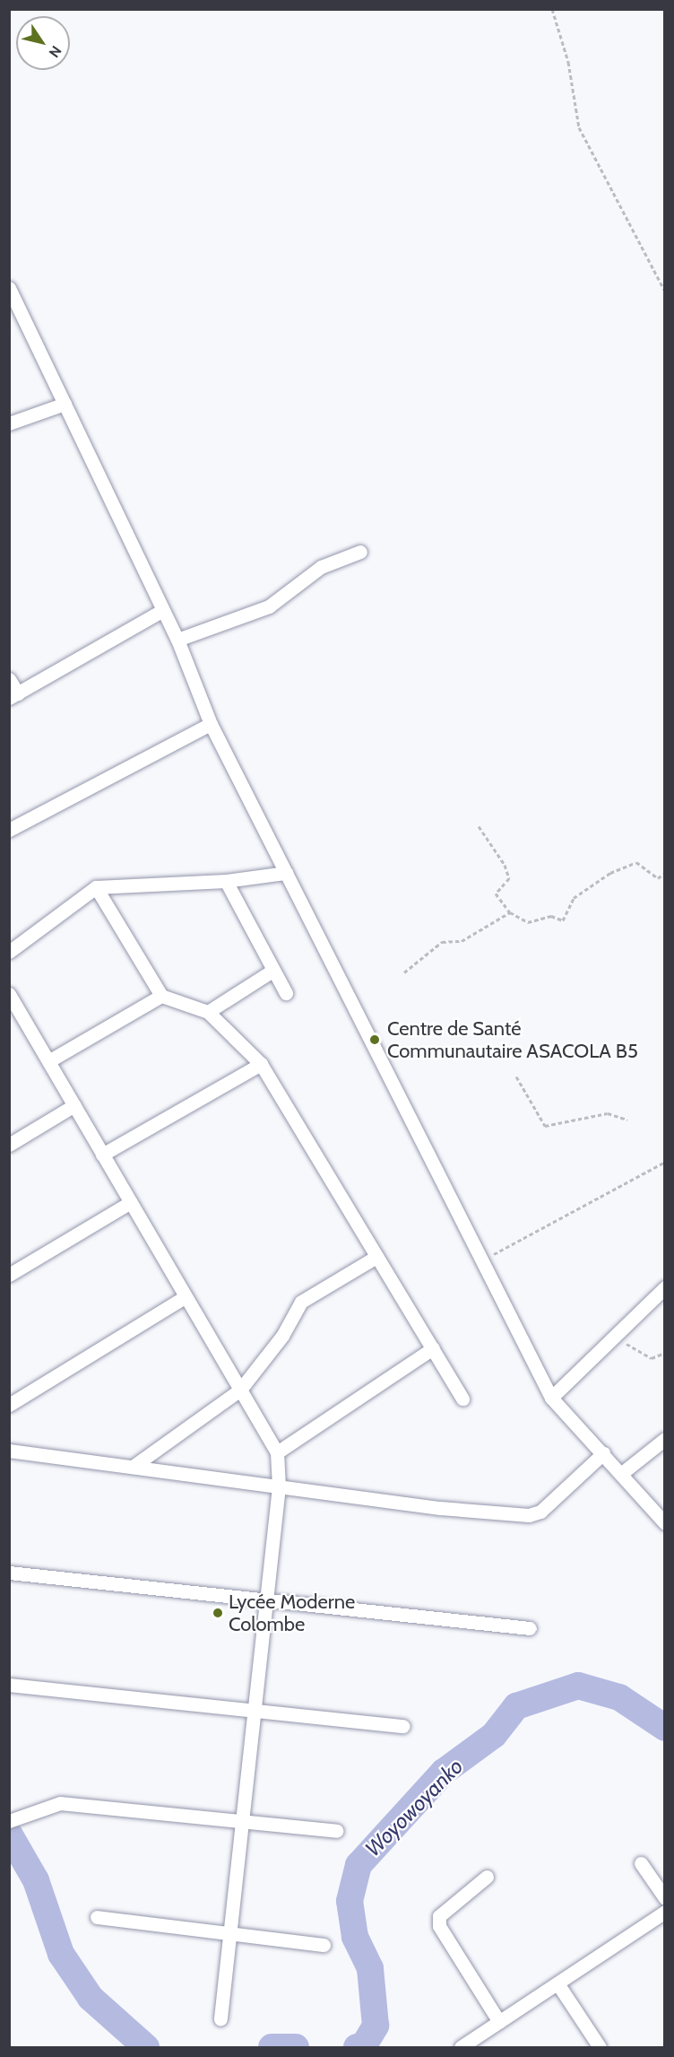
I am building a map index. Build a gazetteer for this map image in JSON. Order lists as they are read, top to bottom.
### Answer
{
  "water": ["Woyowoyanko"],
  "places": ["Centre de Santé Communautaire ASACOLA B5", "Lycée Moderne Colombe"],
  "north": "bottom right"
}
